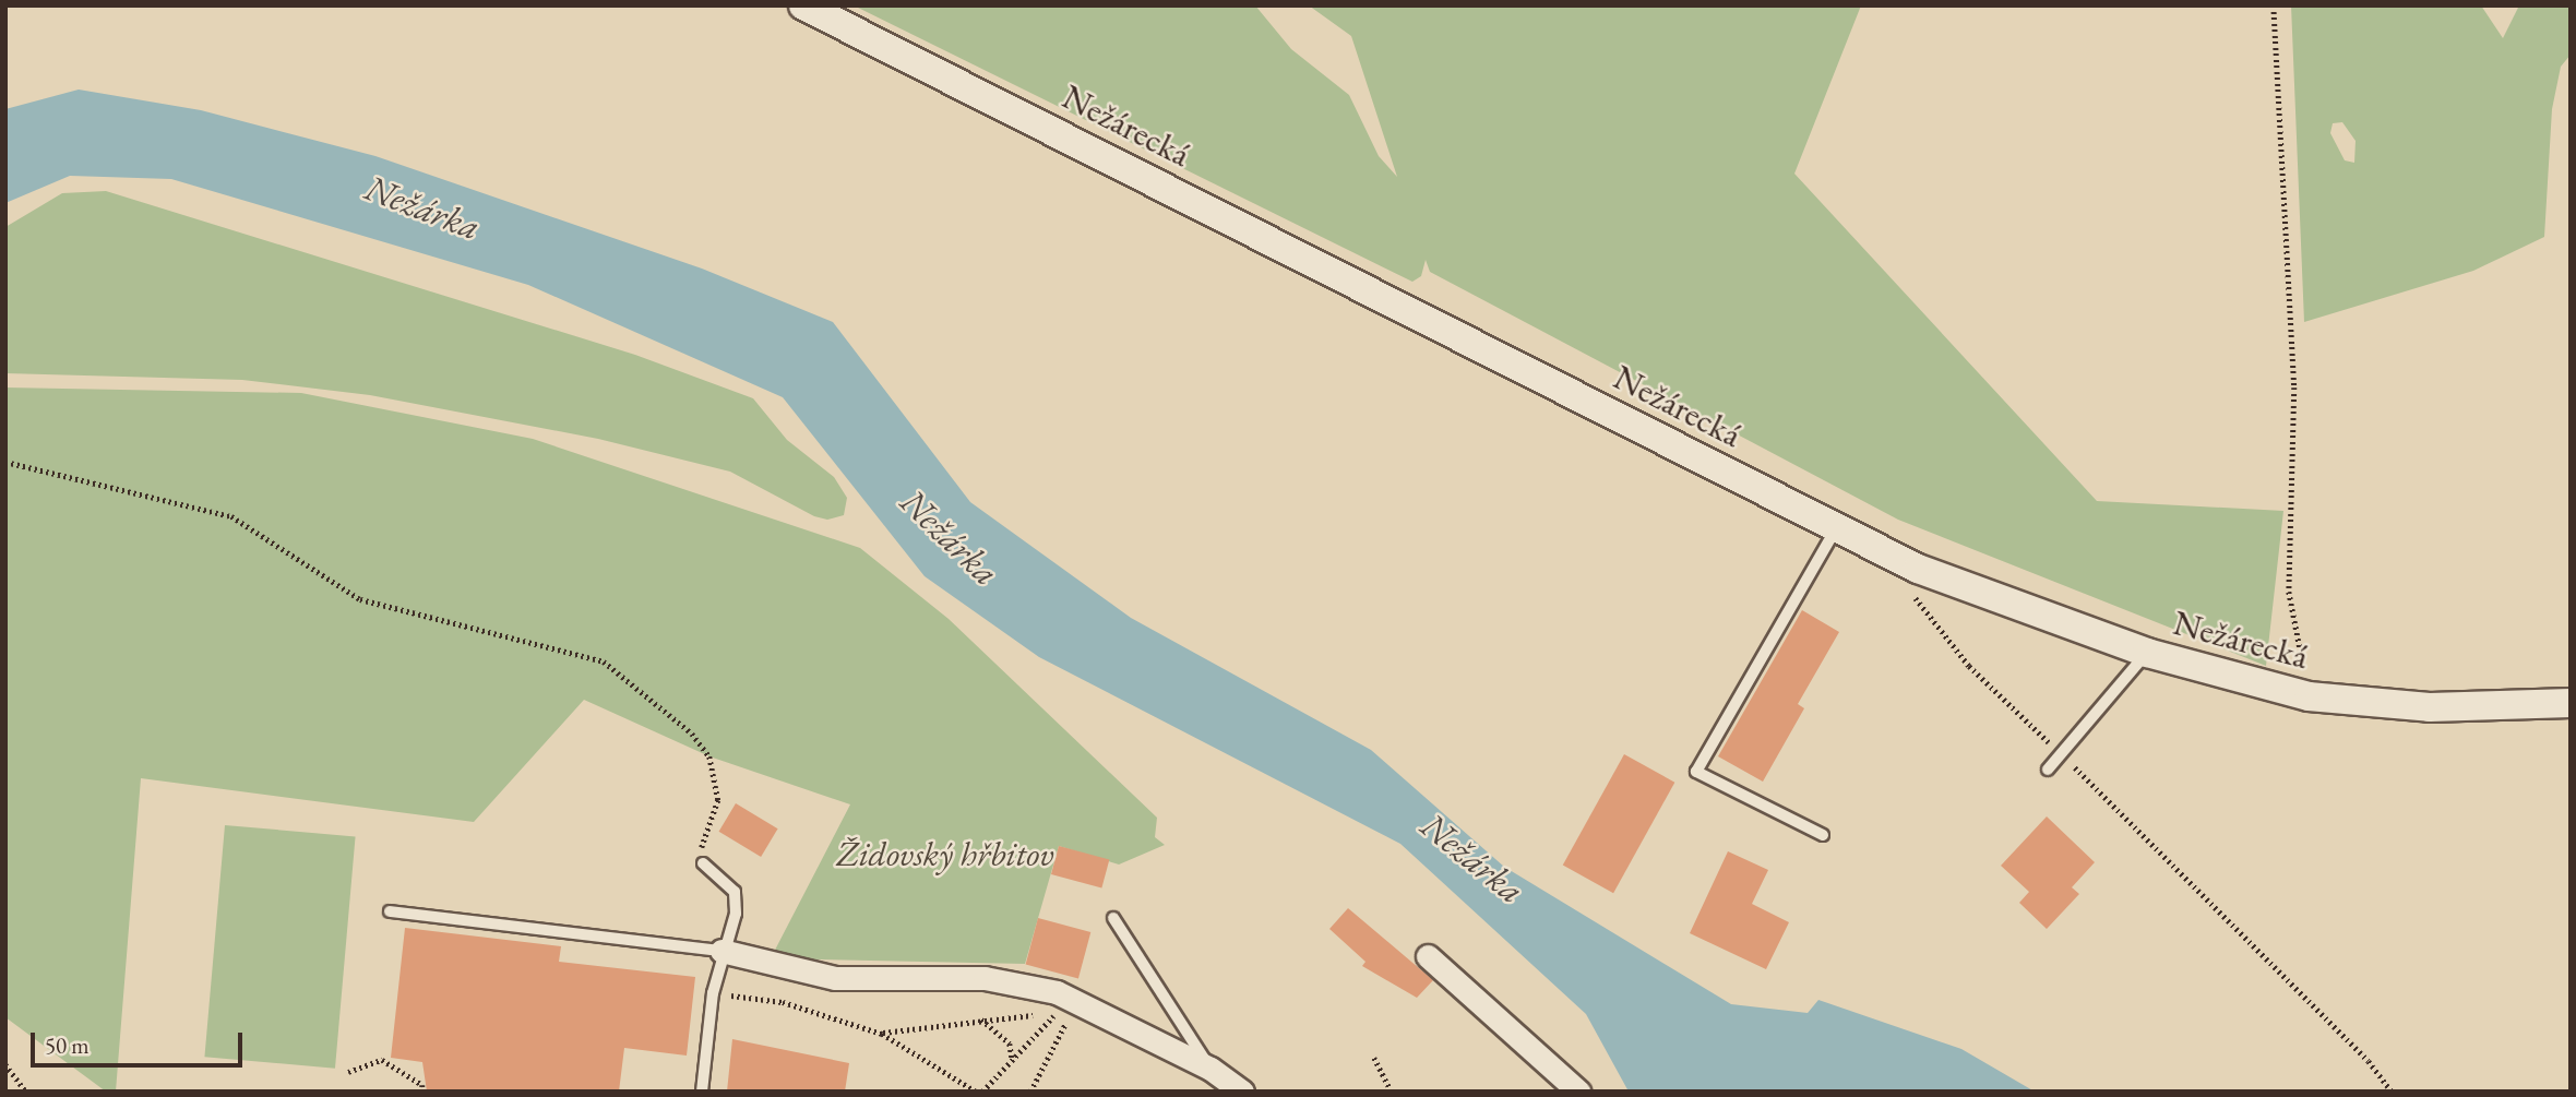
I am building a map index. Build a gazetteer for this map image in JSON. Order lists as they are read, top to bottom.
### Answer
{
  "streets": {
    "street": ["Nežárecká"]
  },
  "water": ["Nežárka"],
  "parks": ["Židovský hřbitov"],
  "scale_bar": "50 m"
}
